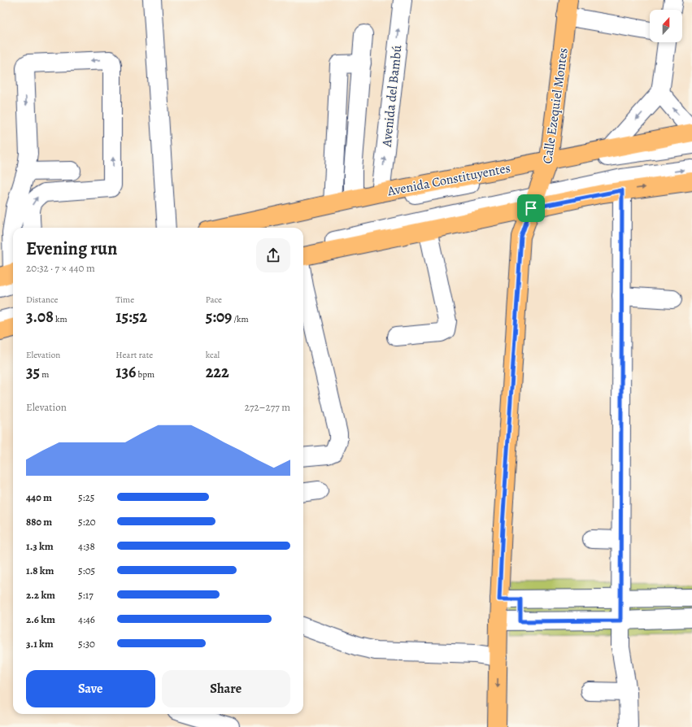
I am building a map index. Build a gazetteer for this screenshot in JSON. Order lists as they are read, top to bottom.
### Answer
{
  "streets": {
    "main road": ["Calle Ezequiel Montes", "Avenida Constituyentes"],
    "street": ["Avenida del Bambú"]
  },
  "crossings": [
    ["Avenida del Bambú", "Avenida Constituyentes"],
    ["Calle Ezequiel Montes", "Avenida Constituyentes"]
  ],
  "north": "top",
  "page": {
    "heading": ["Evening run", "20:32 · 7 × 440 m"],
    "stats": [
      ["Distance", "3.08 km"],
      ["Time", "15:52"],
      ["Pace", "5:09 /km"],
      ["Elevation", "35 m"],
      ["Heart rate", "136 bpm"],
      ["kcal", "222"]
    ],
    "chart": ["Elevation", "272–277 m"],
    "list": [
      {
        "name": "440 m",
        "note": "5:25"
      },
      {
        "name": "880 m",
        "note": "5:20"
      },
      {
        "name": "1.3 km",
        "note": "4:38"
      },
      {
        "name": "1.8 km",
        "note": "5:05"
      },
      {
        "name": "2.2 km",
        "note": "5:17"
      },
      {
        "name": "2.6 km",
        "note": "4:46"
      },
      {
        "name": "3.1 km",
        "note": "5:30"
      }
    ],
    "buttons": ["Save", "Share"]
  }
}
